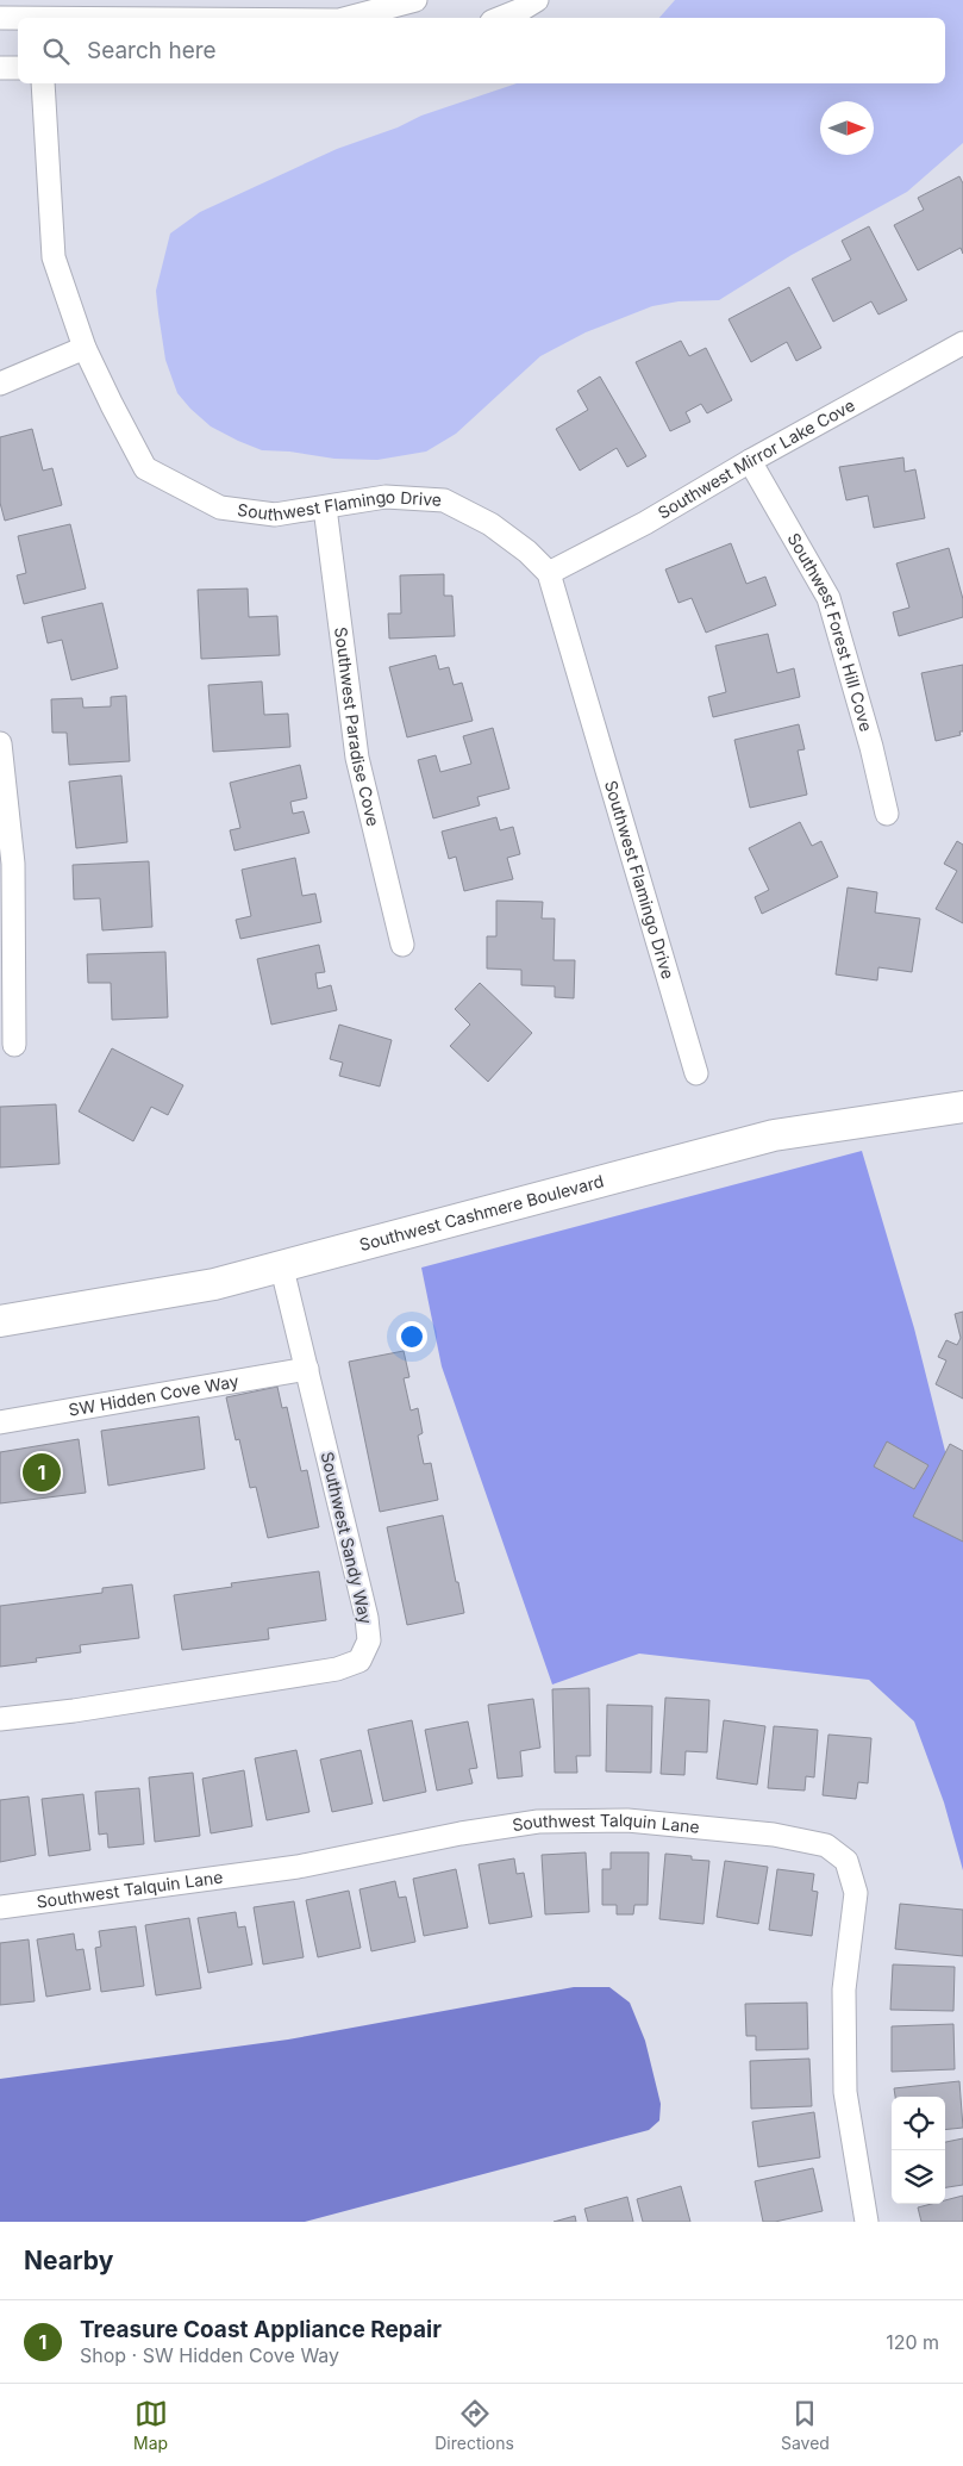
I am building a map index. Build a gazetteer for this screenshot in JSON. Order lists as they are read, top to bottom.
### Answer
{
  "streets": {
    "street": [
      "Southwest Mirror Lake Cove",
      "Southwest Flamingo Drive",
      "Southwest Forest Hill Cove",
      "Southwest Paradise Cove",
      "Southwest Cashmere Boulevard",
      "SW Hidden Cove Way",
      "Southwest Sandy Way",
      "Southwest Talquin Lane"
    ]
  },
  "crossings": [
    ["Southwest Mirror Lake Cove", "Southwest Flamingo Drive"],
    ["Southwest Mirror Lake Cove", "Southwest Forest Hill Cove"],
    ["Southwest Flamingo Drive", "Southwest Paradise Cove"],
    ["Southwest Cashmere Boulevard", "Southwest Sandy Way"],
    ["SW Hidden Cove Way", "Southwest Sandy Way"]
  ],
  "north": "right",
  "page": {
    "search": "Search here",
    "pins": "1",
    "heading": "Nearby",
    "list": [
      {
        "mark": "1",
        "name": "Treasure Coast Appliance Repair",
        "note": "Shop · SW Hidden Cove Way",
        "value": "120 m"
      }
    ],
    "nav": ["Map", "Directions", "Saved"]
  }
}
